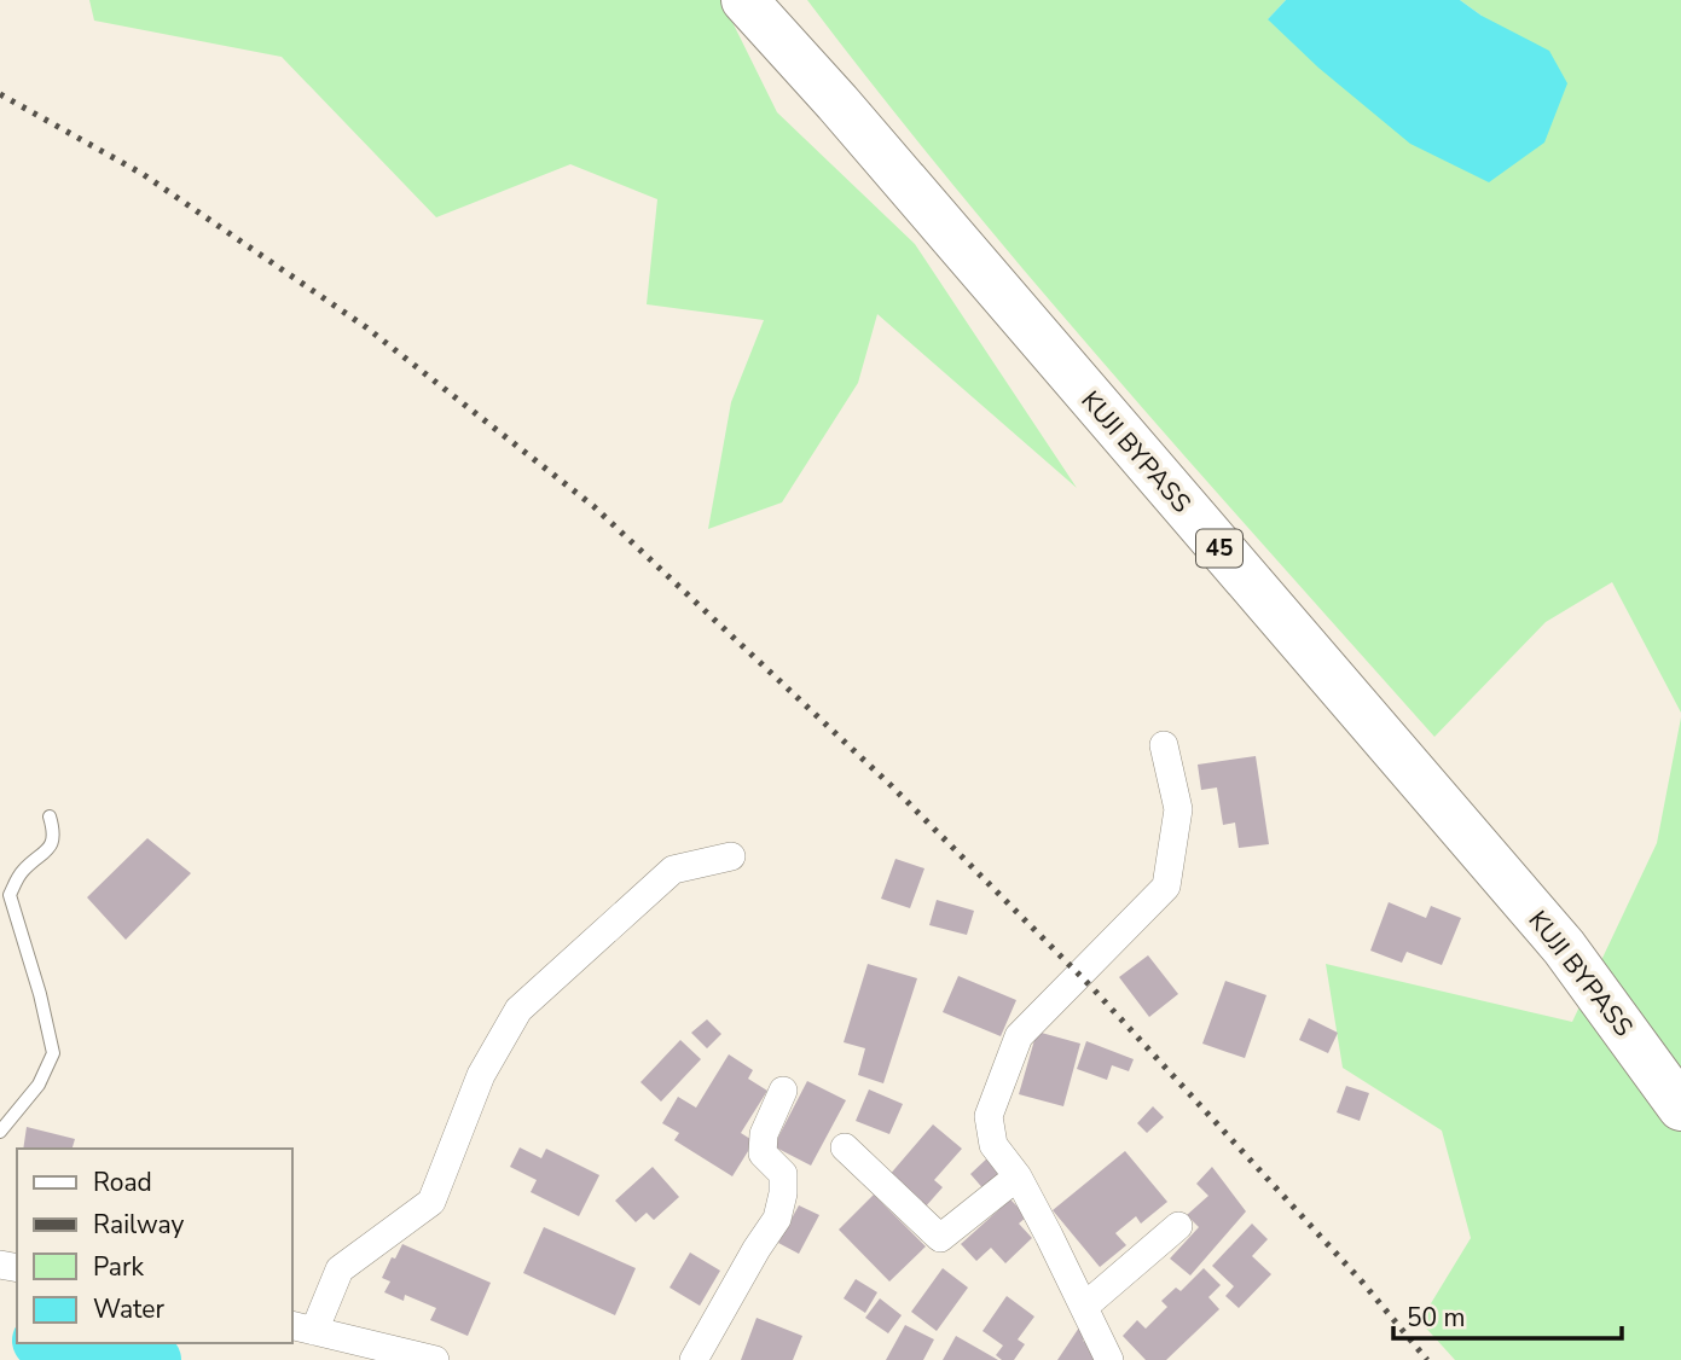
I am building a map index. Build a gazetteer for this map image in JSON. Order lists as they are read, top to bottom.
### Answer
{
  "streets": {
    "highway": ["KUJI BYPASS", "45"]
  },
  "legend": [
    "Road",
    "Railway",
    "Park",
    "Water"
  ],
  "scale_bar": "50 m"
}
